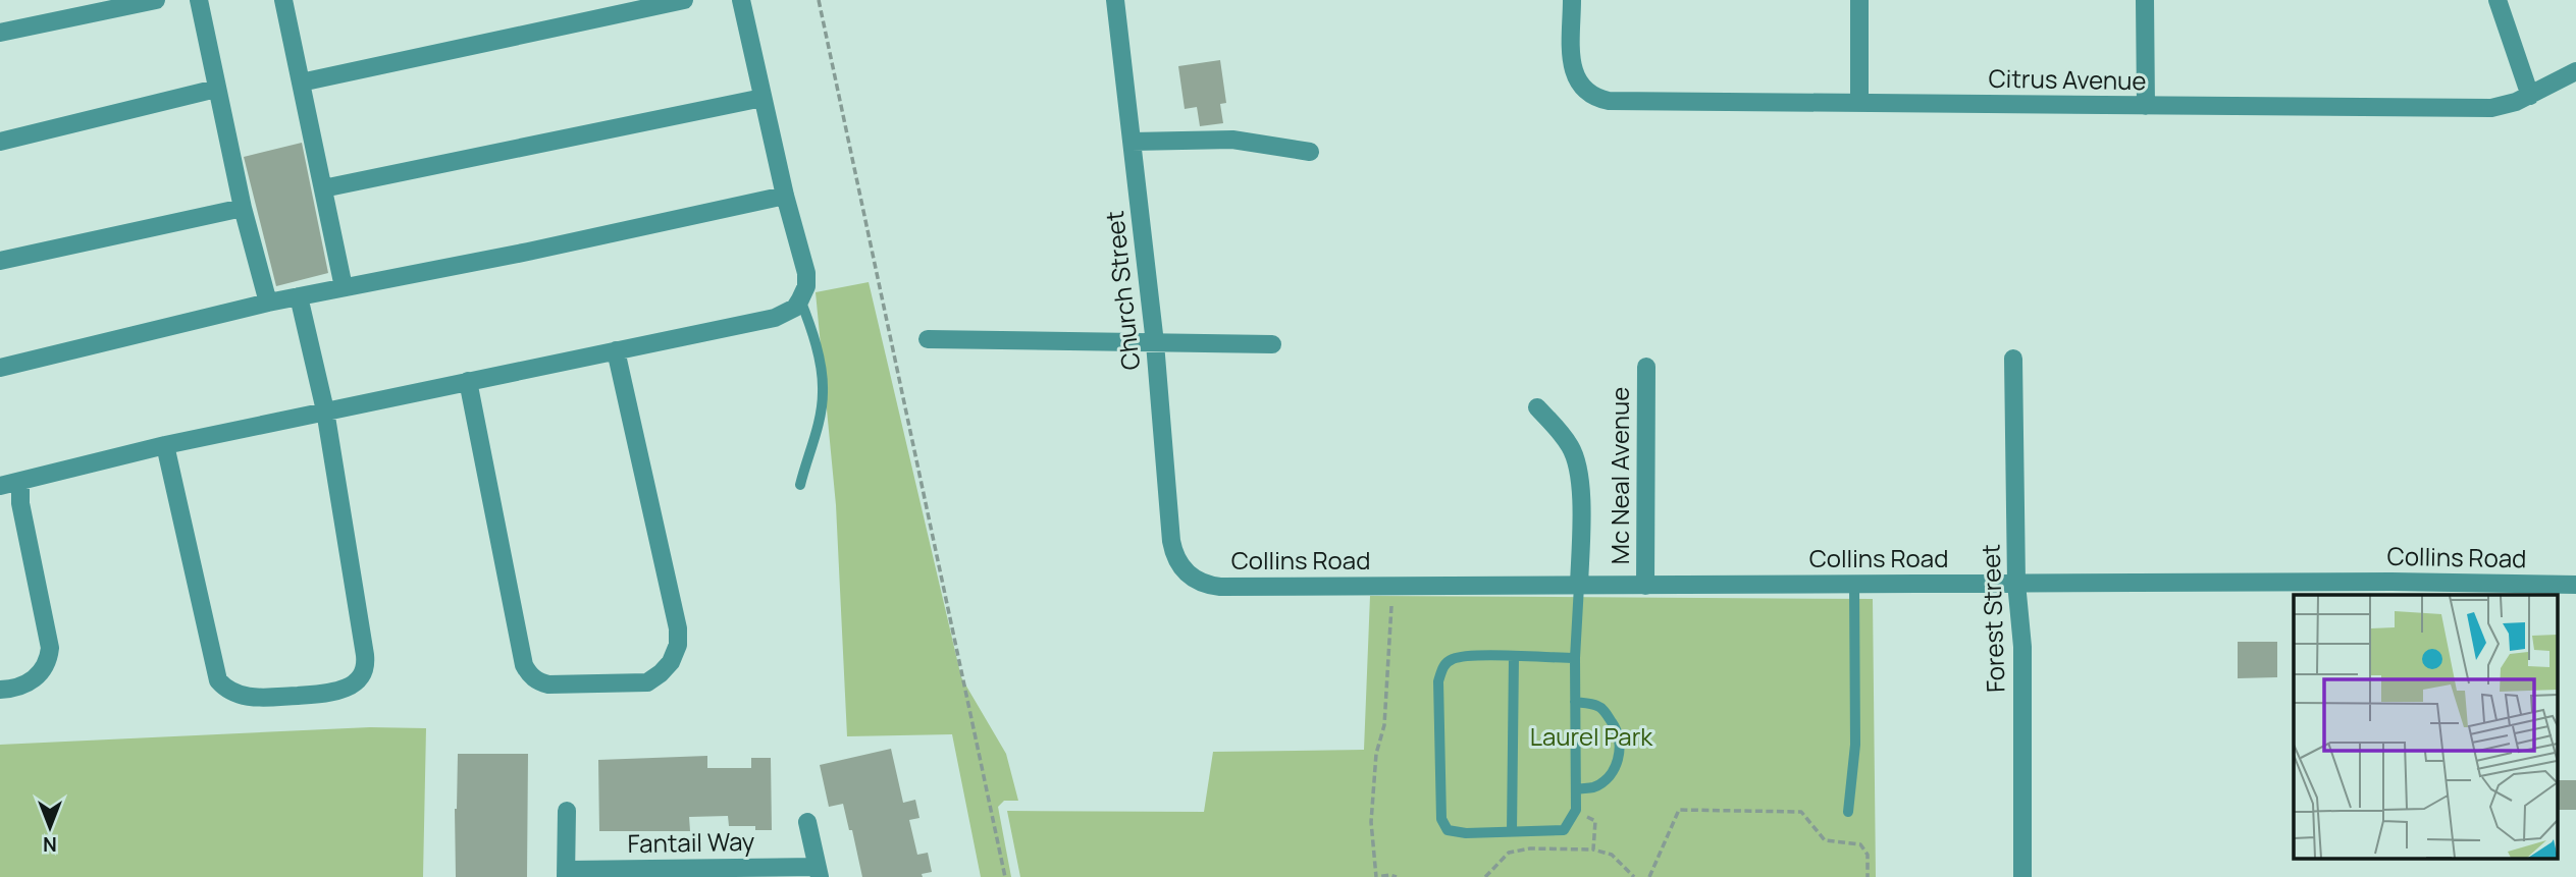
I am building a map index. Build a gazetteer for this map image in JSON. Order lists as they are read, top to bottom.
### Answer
{
  "streets": {
    "street": [
      "Citrus Avenue",
      "Church Street",
      "Mc Neal Avenue",
      "Collins Road",
      "Forest Street",
      "Fantail Way"
    ]
  },
  "crossings": [
    ["Church Street", "Collins Road"],
    ["Mc Neal Avenue", "Collins Road"],
    ["Collins Road", "Forest Street"]
  ],
  "parks": ["Laurel Park"],
  "north": "bottom"
}
